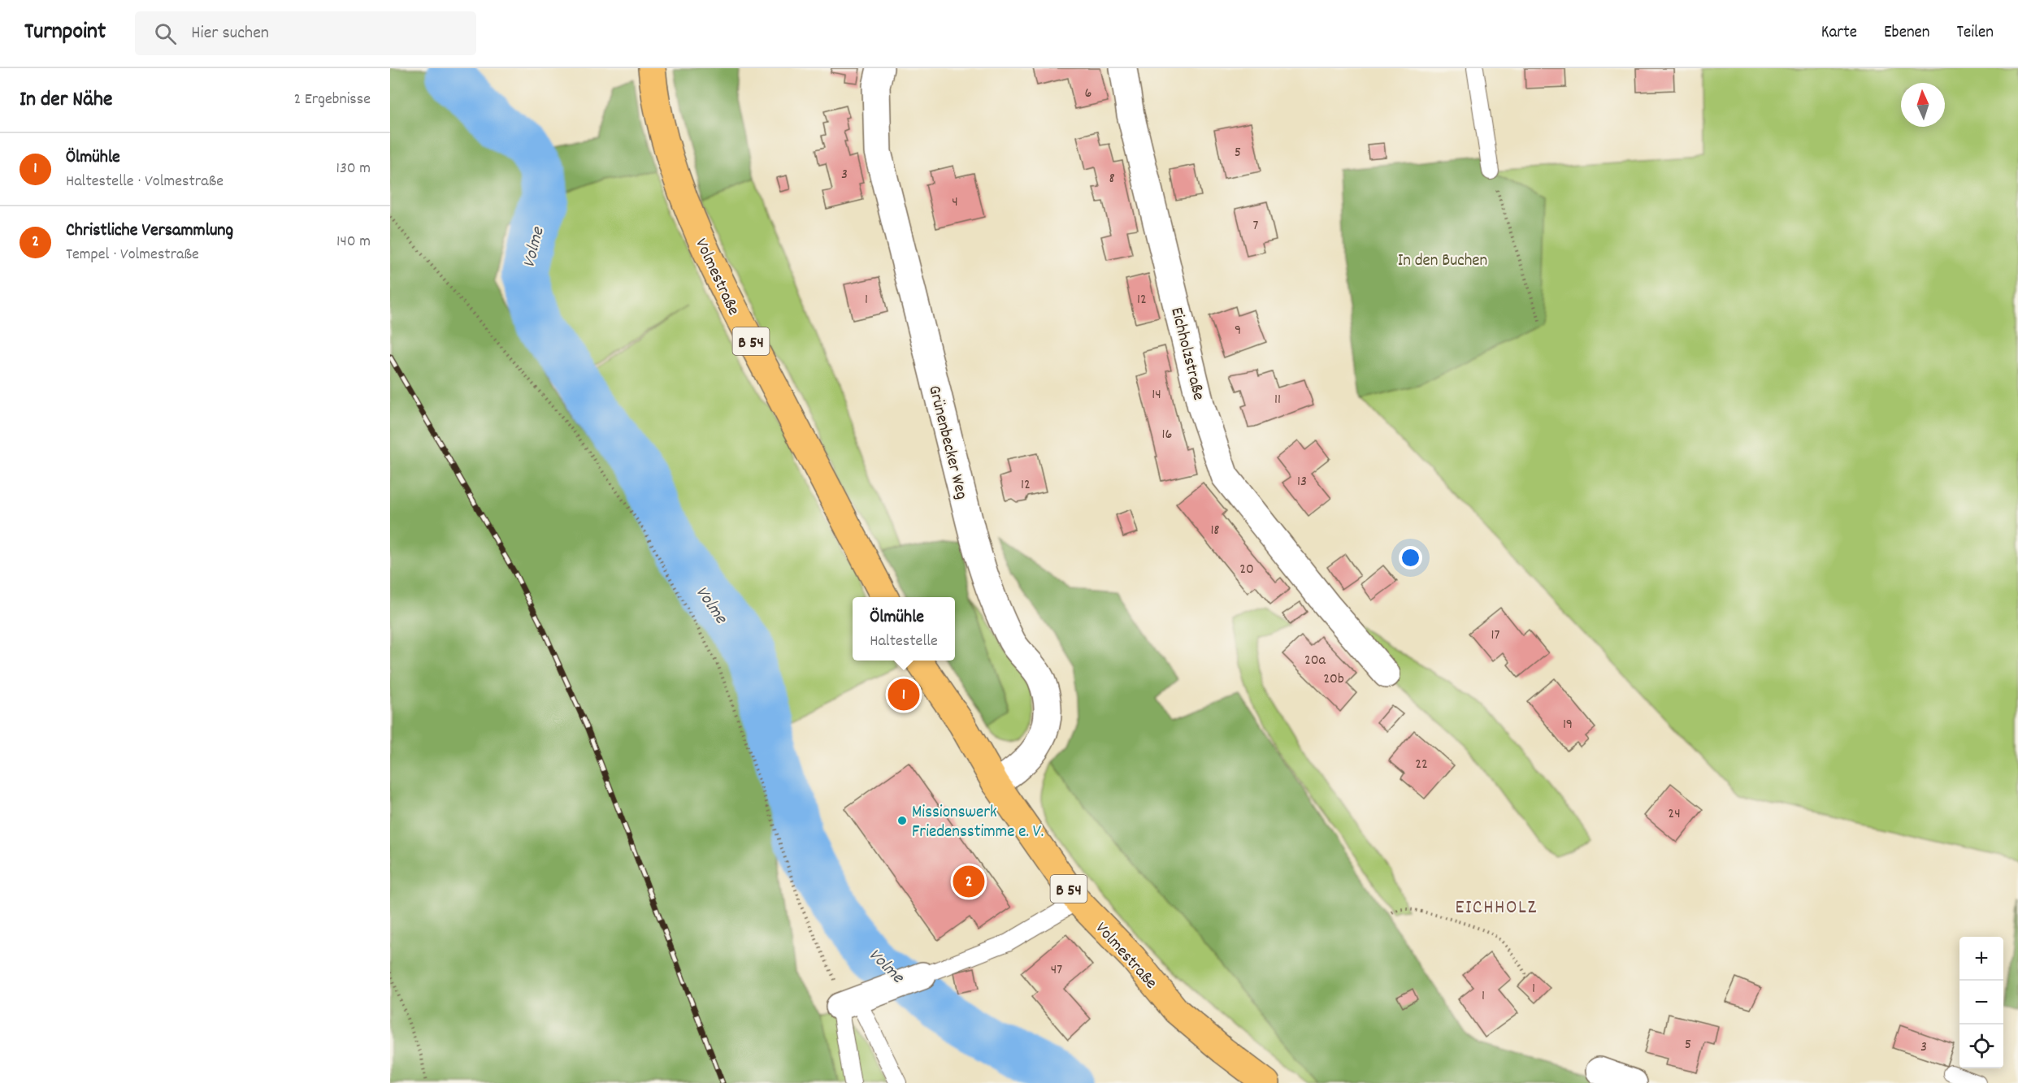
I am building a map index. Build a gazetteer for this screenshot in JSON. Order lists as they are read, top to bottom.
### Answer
{
  "streets": {
    "main road": ["Volmestraße", "B 54"],
    "street": ["Eichholzstraße", "Grünenbecker Weg"]
  },
  "crossings": [
    ["Volmestraße", "Grünenbecker Weg"]
  ],
  "districts": ["EICHHOLZ"],
  "water": ["Volme"],
  "parks": ["In den Buchen"],
  "places": ["Missionswerk Friedensstimme e. V."],
  "house_numbers": [
    "6",
    "5",
    "3",
    "8",
    "4",
    "7",
    "1",
    "12",
    "9",
    "14",
    "11",
    "16",
    "13",
    "12",
    "18",
    "20",
    "17",
    "20a",
    "20b",
    "19",
    "22",
    "24",
    "47",
    "1",
    "1",
    "5",
    "3"
  ],
  "north": "top",
  "page": {
    "header": "Turnpoint",
    "search": "Hier suchen",
    "nav": ["Karte", "Ebenen", "Teilen"],
    "heading": ["In der Nähe", "2 Ergebnisse"],
    "list": [
      {
        "mark": "1",
        "name": "Ölmühle",
        "note": "Haltestelle · Volmestraße",
        "value": "130 m"
      },
      {
        "mark": "2",
        "name": "Christliche Versammlung",
        "note": "Tempel · Volmestraße",
        "value": "140 m"
      }
    ],
    "popup": ["Ölmühle", "Haltestelle"],
    "pins": ["1", "2"],
    "map_buttons": ["+", "−"]
  }
}
